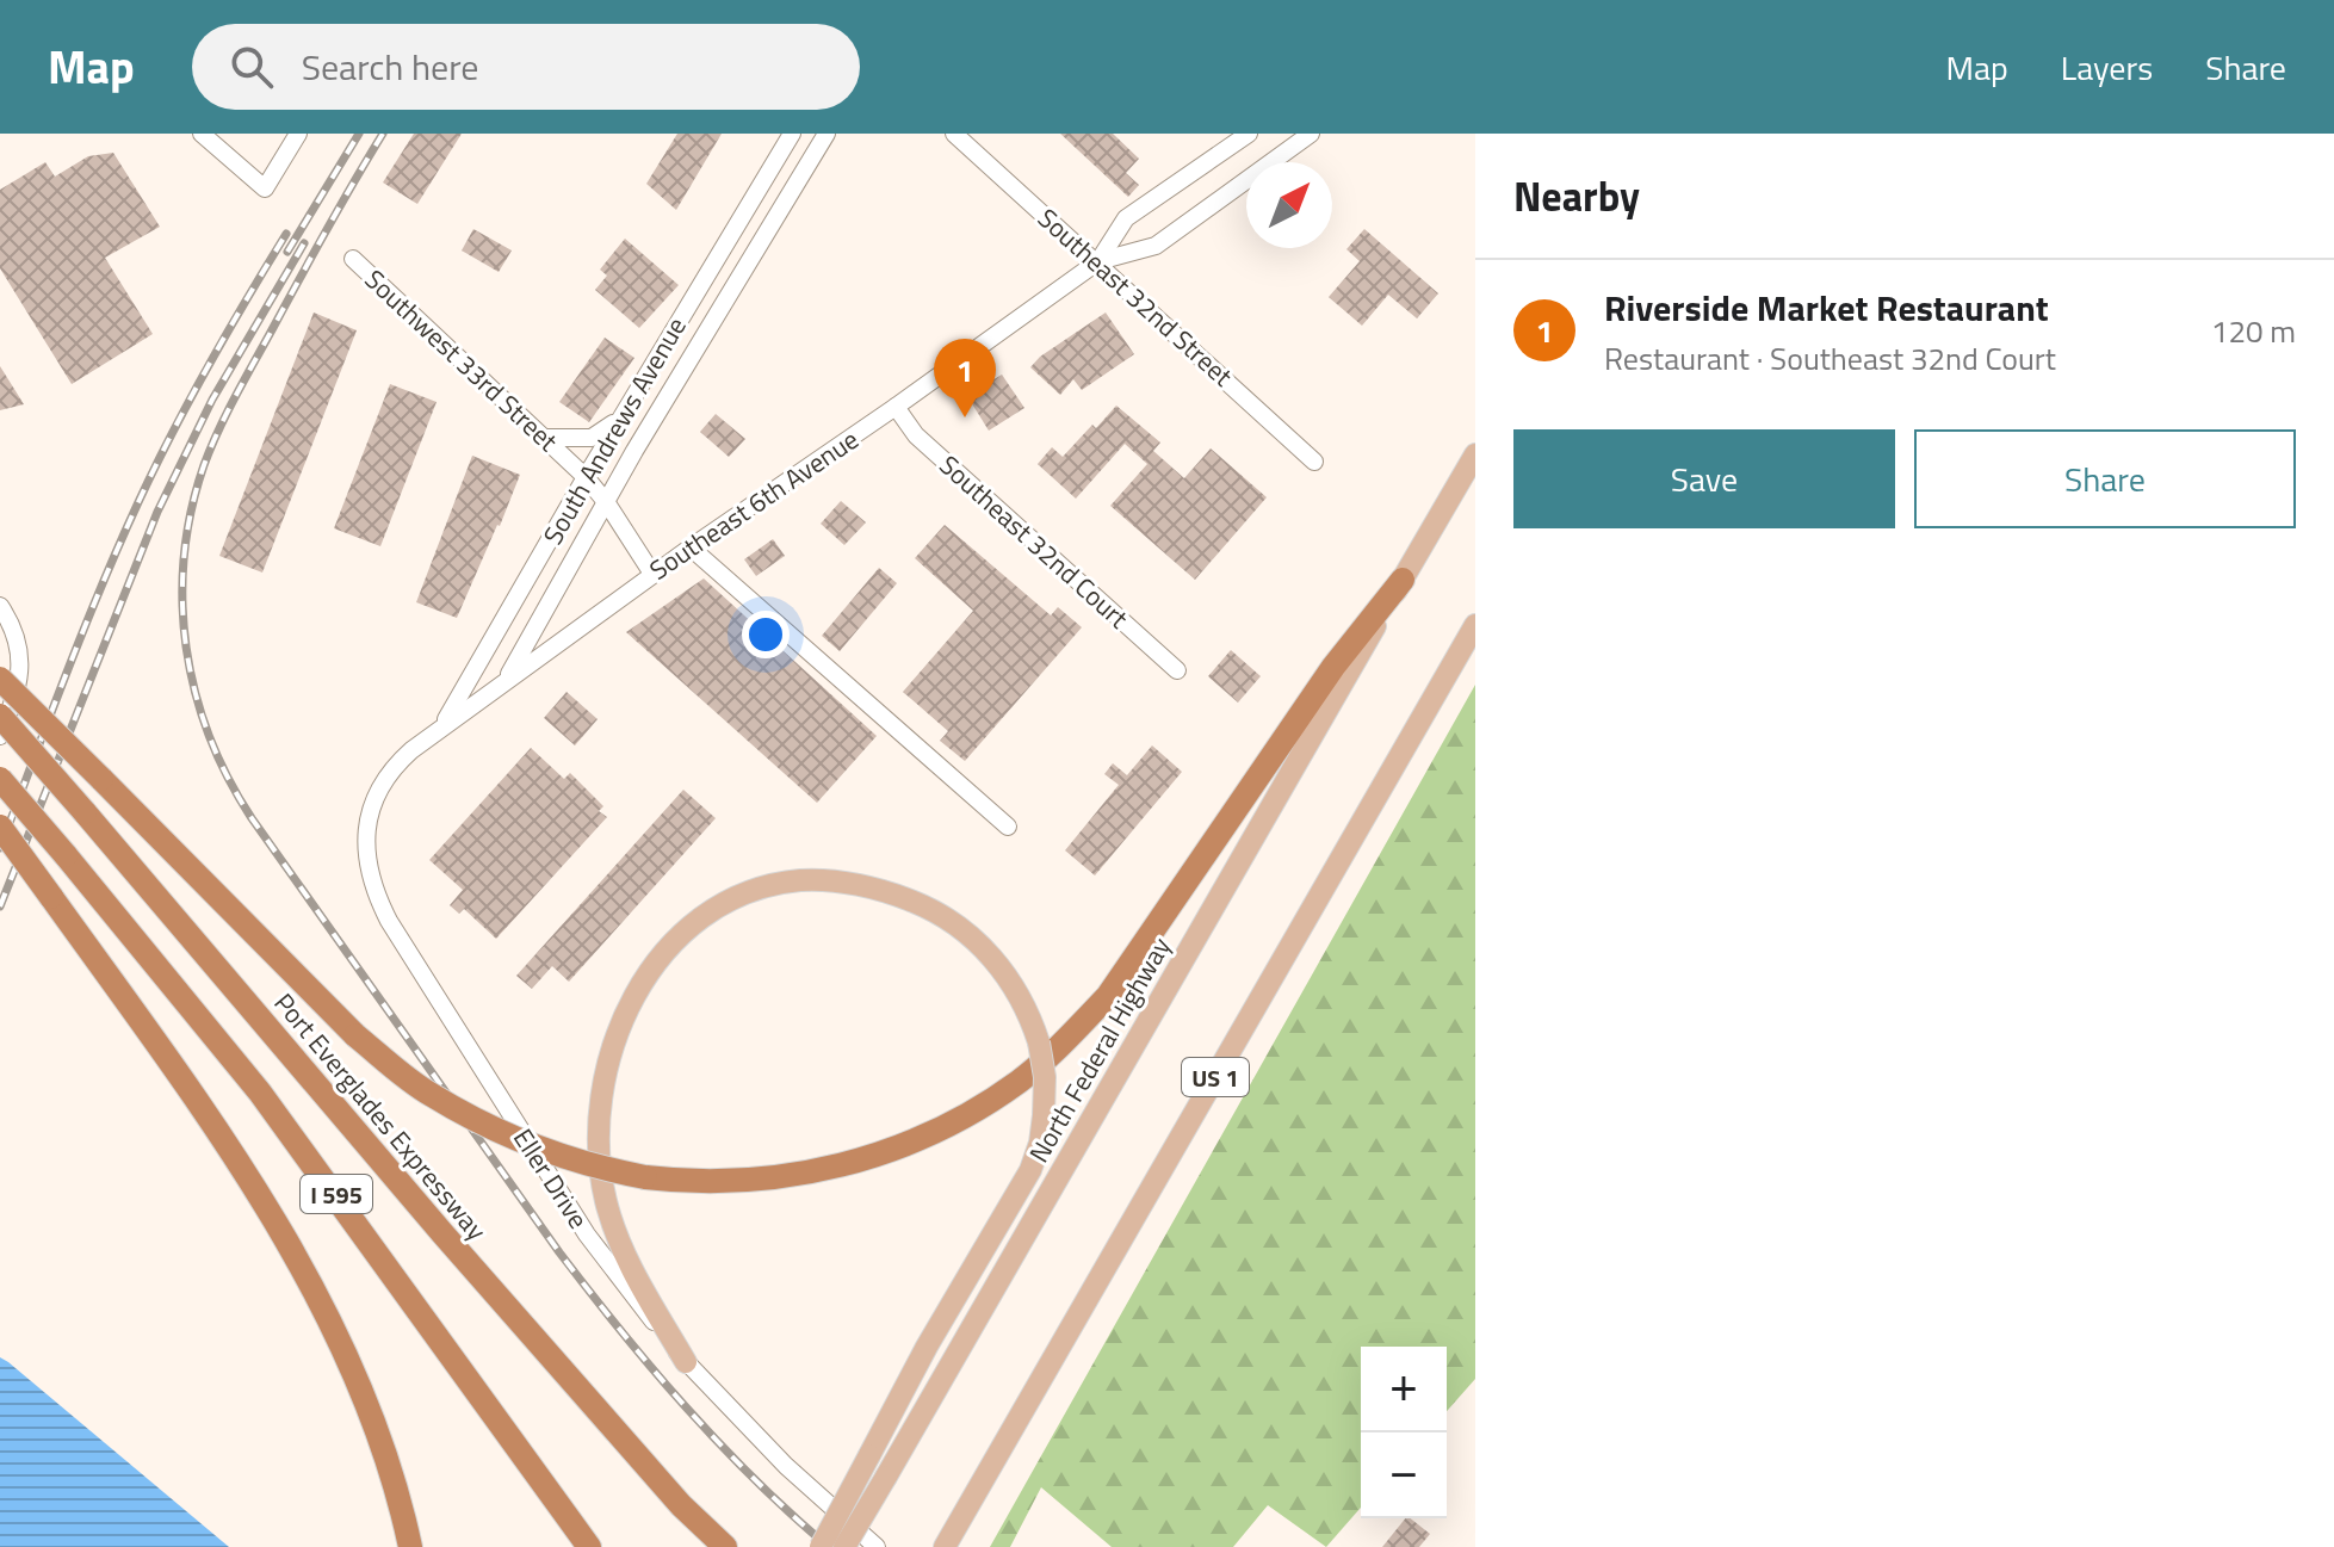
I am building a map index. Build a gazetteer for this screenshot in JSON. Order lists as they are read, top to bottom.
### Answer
{
  "streets": {
    "highway": ["Port Everglades Expressway", "I 595"],
    "main road": ["North Federal Highway", "US 1"],
    "street": [
      "Southeast 32nd Street",
      "Southwest 33rd Street",
      "South Andrews Avenue",
      "Southeast 6th Avenue",
      "Southeast 32nd Court",
      "Eller Drive"
    ]
  },
  "crossings": [
    ["Southeast 32nd Street", "Southeast 6th Avenue"],
    ["Southwest 33rd Street", "South Andrews Avenue"],
    ["Southwest 33rd Street", "Southeast 6th Avenue"],
    ["South Andrews Avenue", "Southeast 6th Avenue"],
    ["Southeast 6th Avenue", "Southeast 32nd Court"],
    ["Southeast 6th Avenue", "Eller Drive"]
  ],
  "north": "top right",
  "page": {
    "header": "Map",
    "search": "Search here",
    "nav": ["Map", "Layers", "Share"],
    "heading": "Nearby",
    "list": [
      {
        "mark": "1",
        "name": "Riverside Market Restaurant",
        "note": "Restaurant · Southeast 32nd Court",
        "value": "120 m"
      }
    ],
    "pins": "1",
    "buttons": ["Save", "Share"],
    "map_buttons": ["+", "−"]
  }
}
